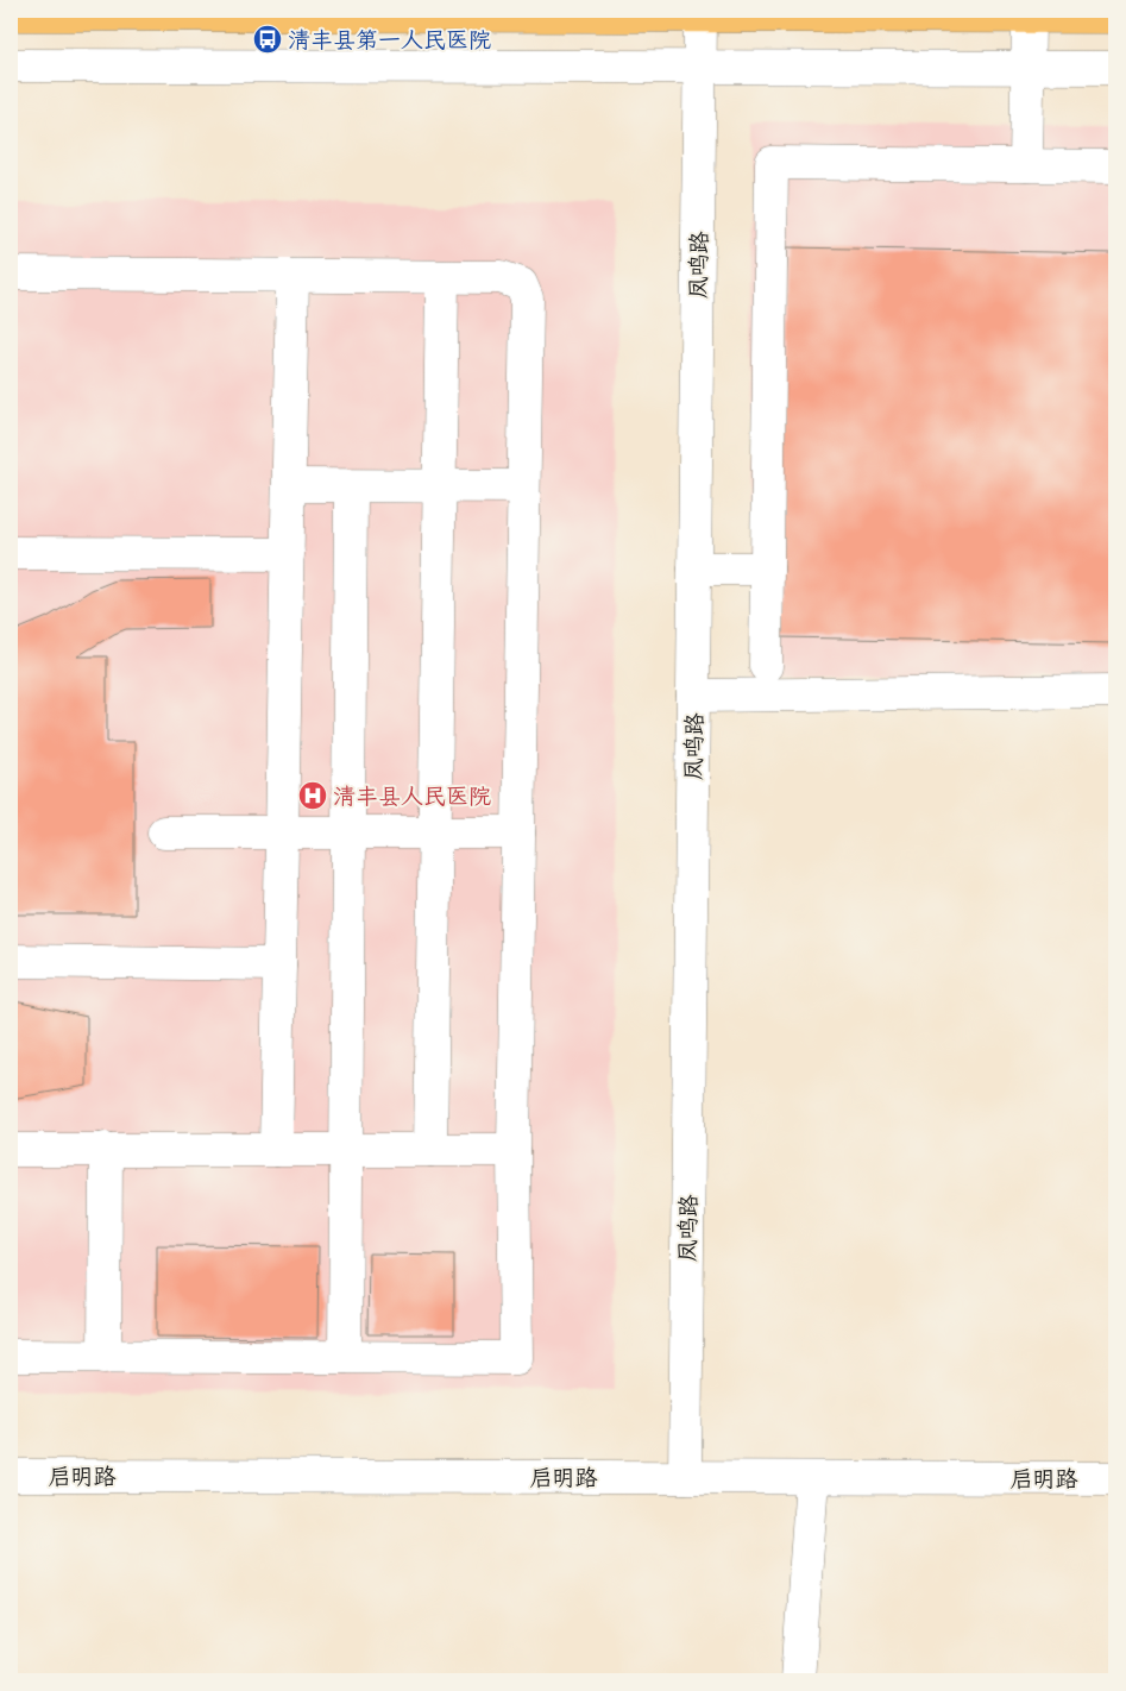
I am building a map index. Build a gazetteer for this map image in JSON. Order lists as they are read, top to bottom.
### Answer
{
  "streets": {
    "street": ["凤鸣路", "启明路"]
  },
  "crossings": [
    ["凤鸣路", "启明路"]
  ],
  "places": {
    "bus stop": ["清丰县第一人民医院"],
    "hospital": ["清丰县人民医院"]
  }
}
